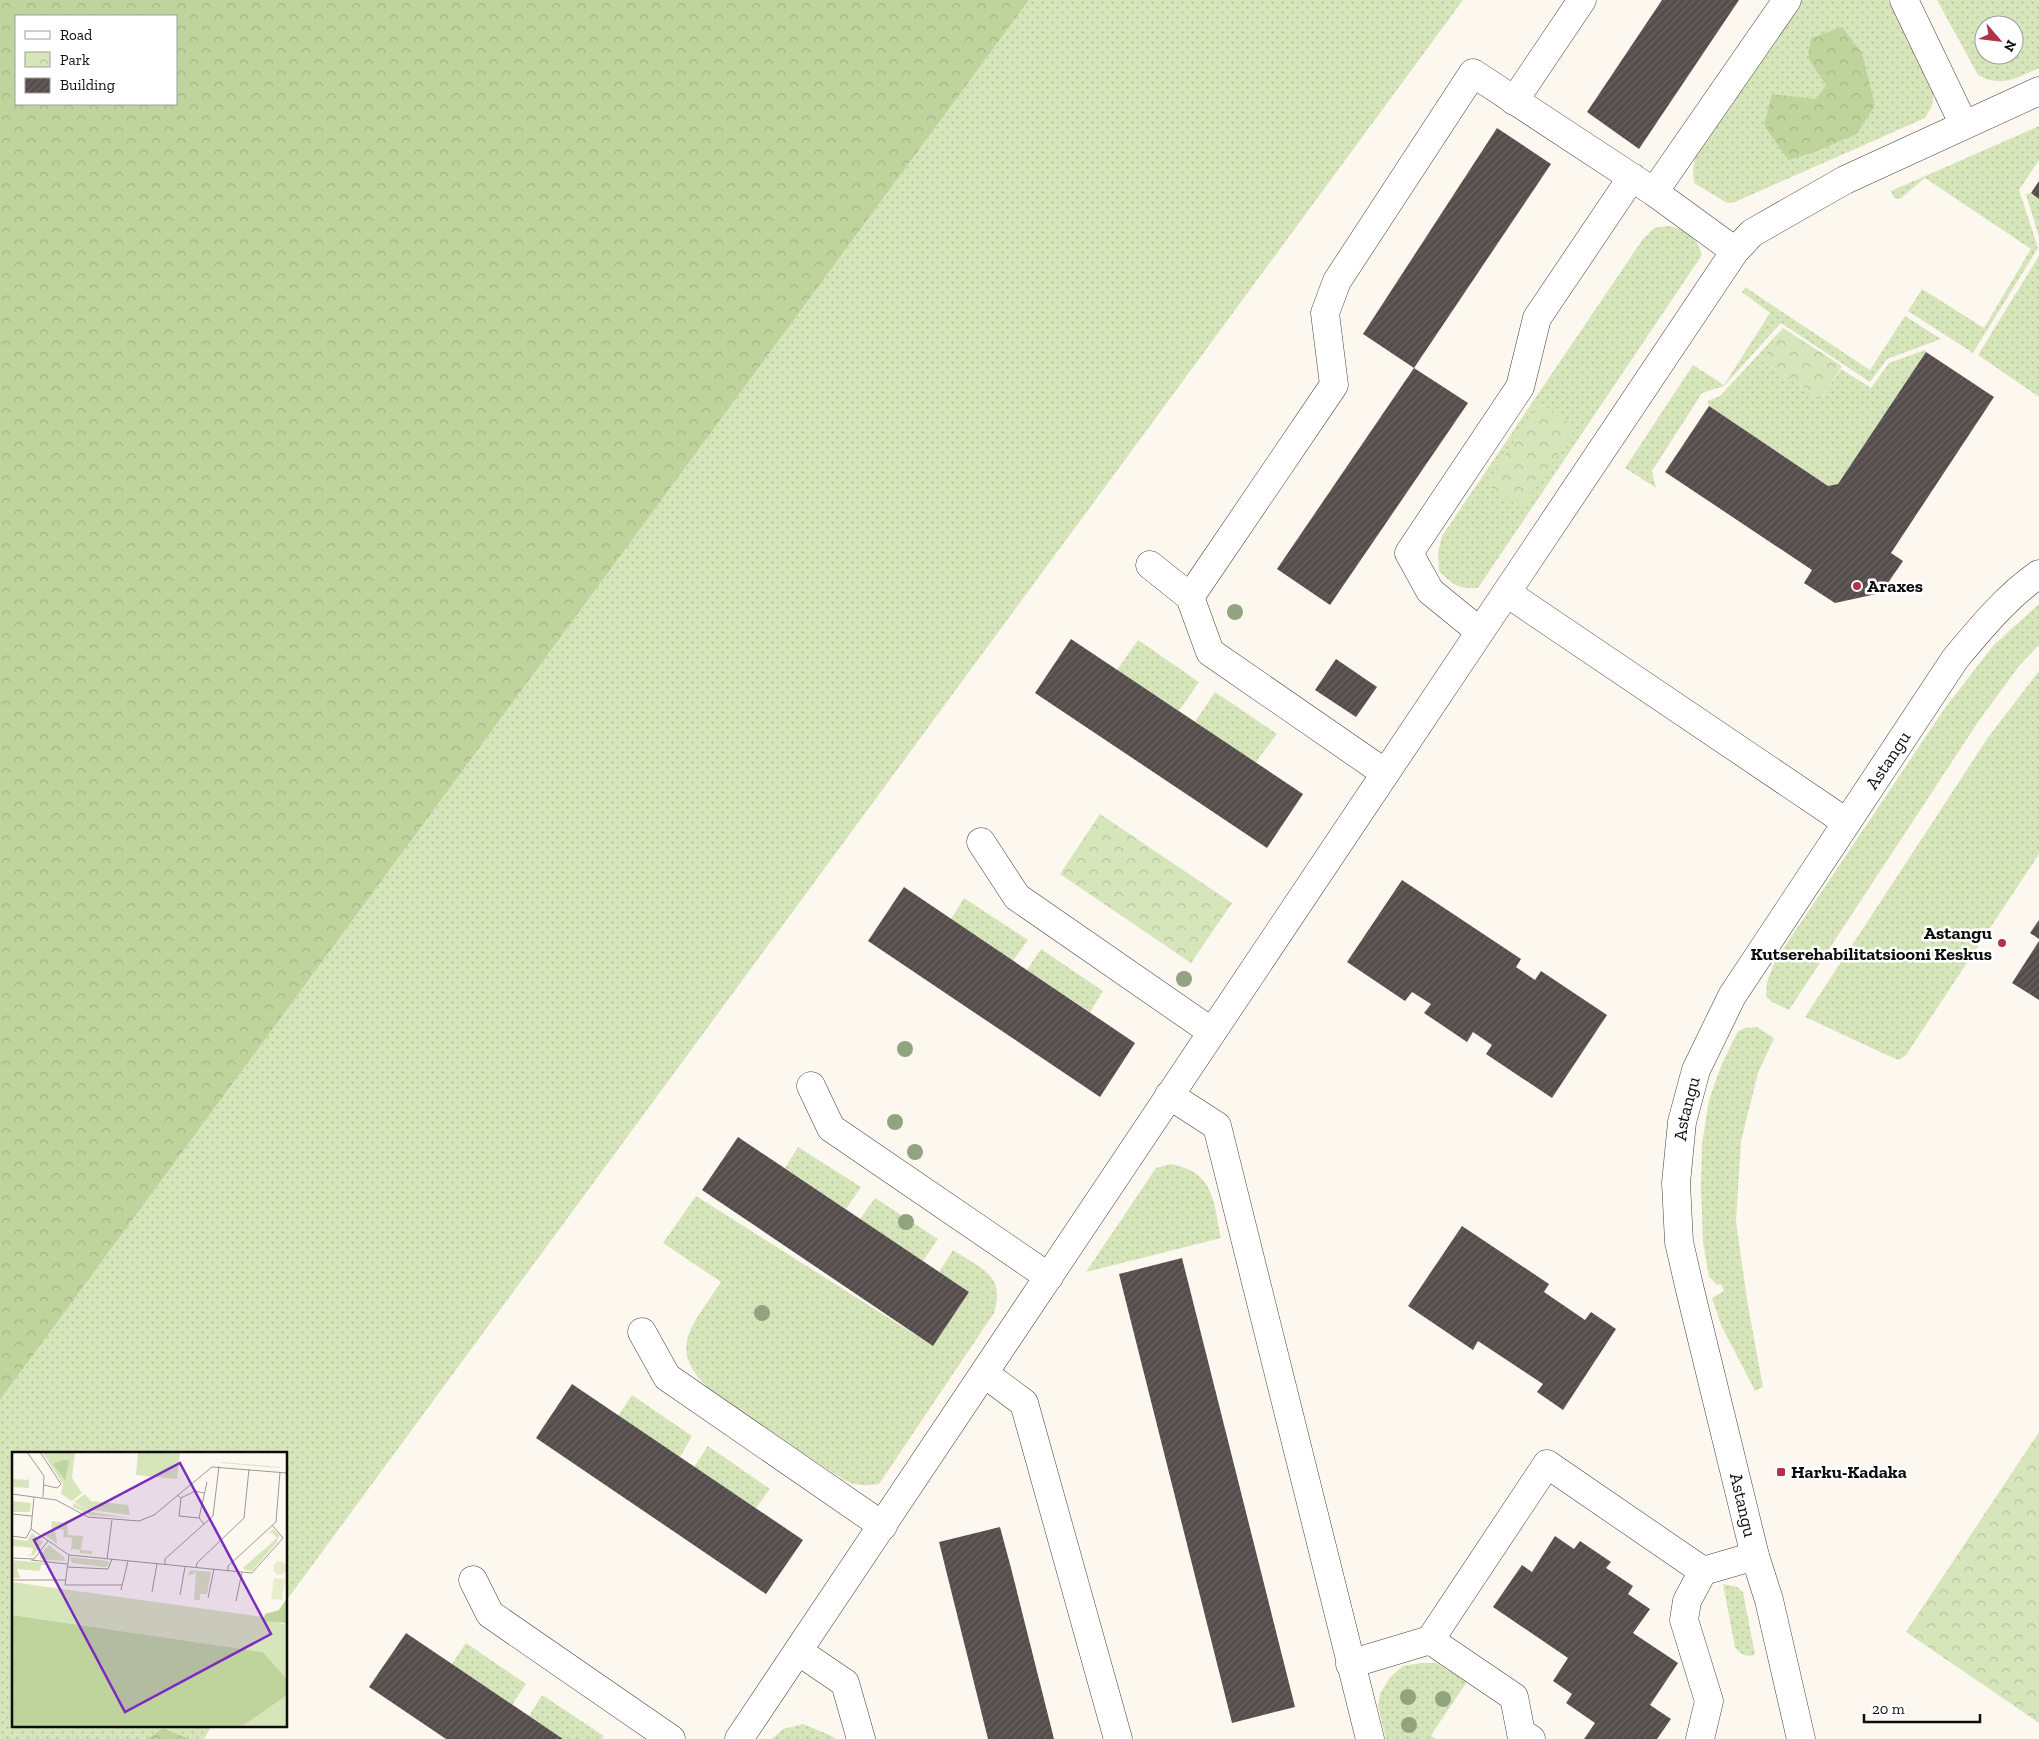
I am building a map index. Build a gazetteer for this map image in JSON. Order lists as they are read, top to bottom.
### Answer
{
  "streets": {
    "street": ["Astangu"]
  },
  "places": {
    "other": ["Araxes", "Astangu Kutserehabilitatsiooni Keskus"],
    "transit": ["Harku-Kadaka"]
  },
  "legend": ["Road", "Park", "Building"],
  "scale_bar": "20 m",
  "north": "bottom right"
}
